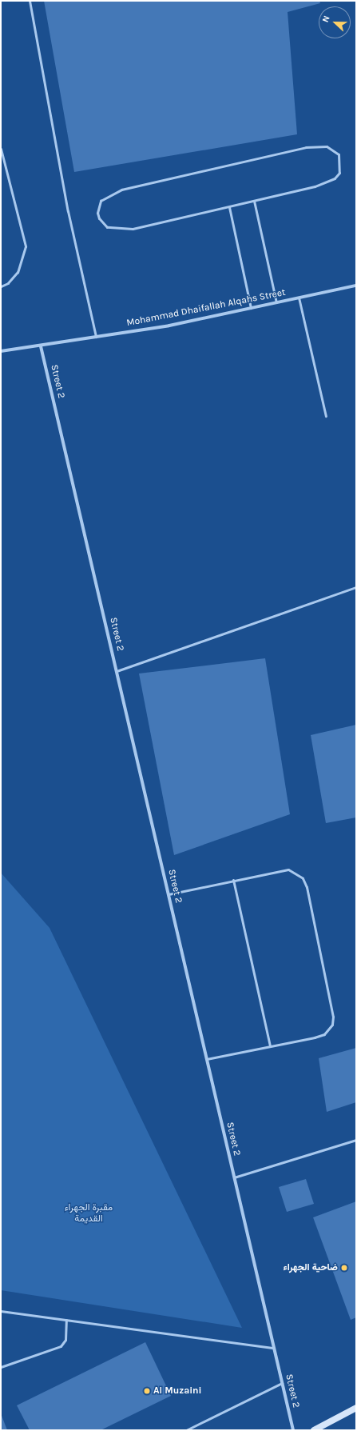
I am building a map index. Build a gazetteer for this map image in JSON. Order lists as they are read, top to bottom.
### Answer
{
  "streets": {
    "street": ["Mohammad Dhaifallah Alqahs Street", "Street 2"]
  },
  "crossings": [
    ["Mohammad Dhaifallah Alqahs Street", "Street 2"]
  ],
  "parks": ["مقبرة الجهراء القديمة"],
  "places": ["ضاحية الجهراء", "Al Muzaini"],
  "north": "left"
}
